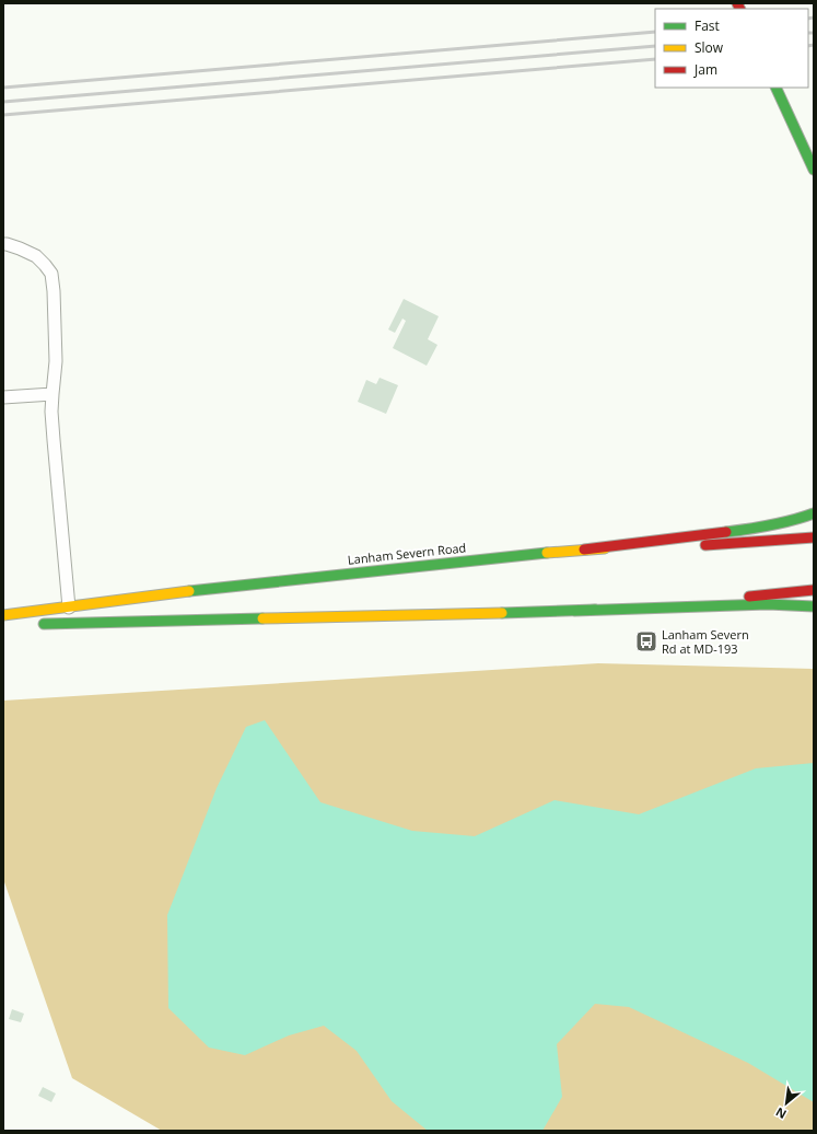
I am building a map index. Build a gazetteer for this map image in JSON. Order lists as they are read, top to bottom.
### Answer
{
  "streets": {
    "main road": ["Lanham Severn Road"]
  },
  "places": {
    "bus stop": ["Lanham Severn Rd at MD-193"]
  },
  "legend": ["Fast", "Slow", "Jam"],
  "north": "bottom left"
}
